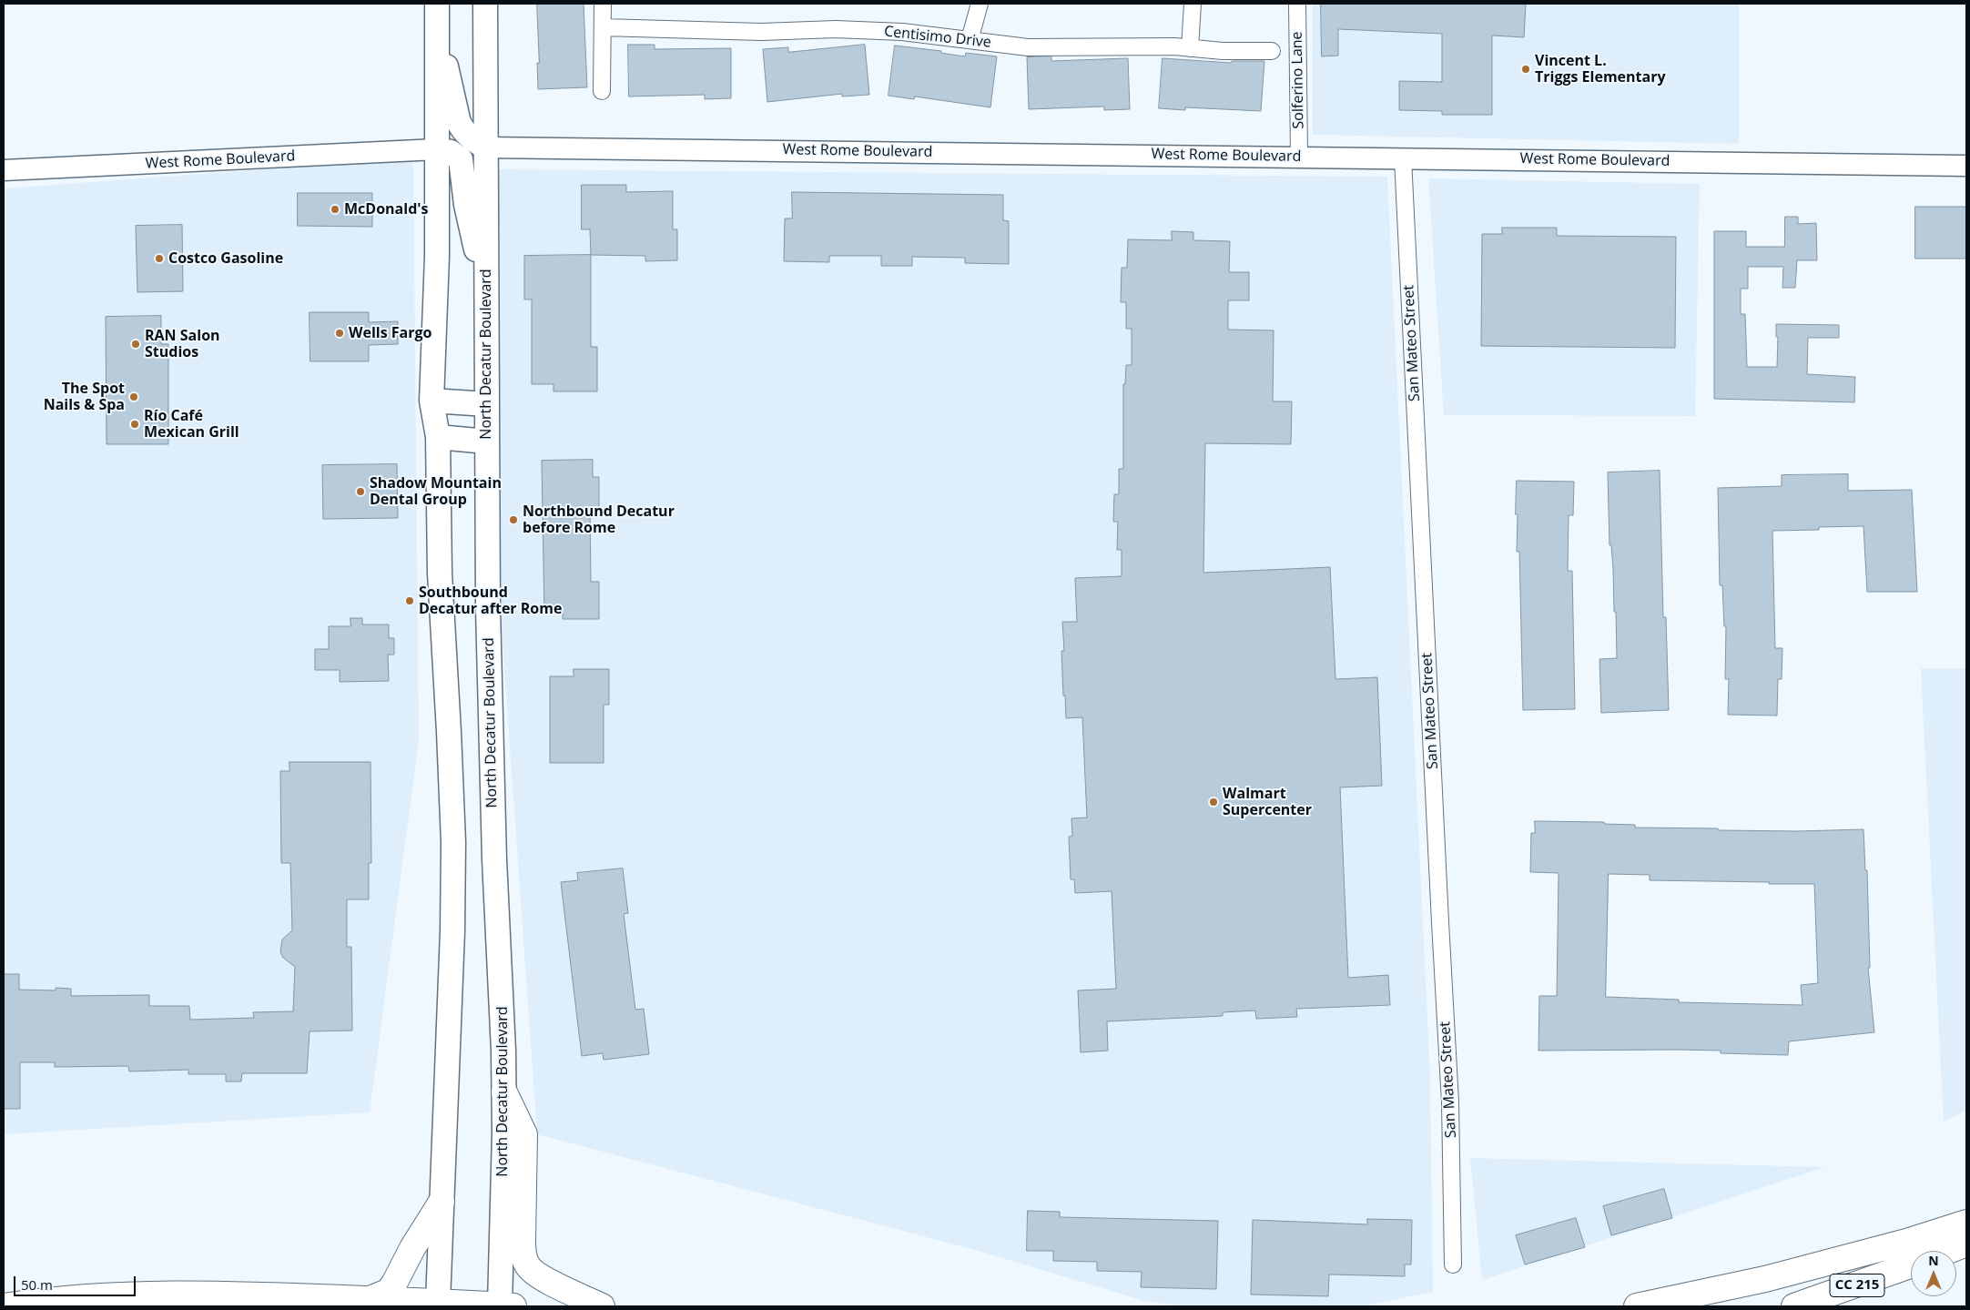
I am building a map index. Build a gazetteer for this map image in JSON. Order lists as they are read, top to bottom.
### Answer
{
  "streets": {
    "highway": ["CC 215"],
    "main road": ["North Decatur Boulevard"],
    "street": [
      "Centisimo Drive",
      "Solferino Lane",
      "West Rome Boulevard",
      "San Mateo Street"
    ]
  },
  "crossings": [
    ["Solferino Lane", "West Rome Boulevard"],
    ["West Rome Boulevard", "San Mateo Street"],
    ["West Rome Boulevard", "North Decatur Boulevard"]
  ],
  "places": [
    "Vincent L. Triggs Elementary",
    "McDonald's",
    "Costco Gasoline",
    "Wells Fargo",
    "RAN Salon Studios",
    "The Spot Nails & Spa",
    "Río Café Mexican Grill",
    "Shadow Mountain Dental Group",
    "Northbound Decatur before Rome",
    "Southbound Decatur after Rome",
    "Walmart Supercenter"
  ],
  "scale_bar": "50 m",
  "north": "top"
}
